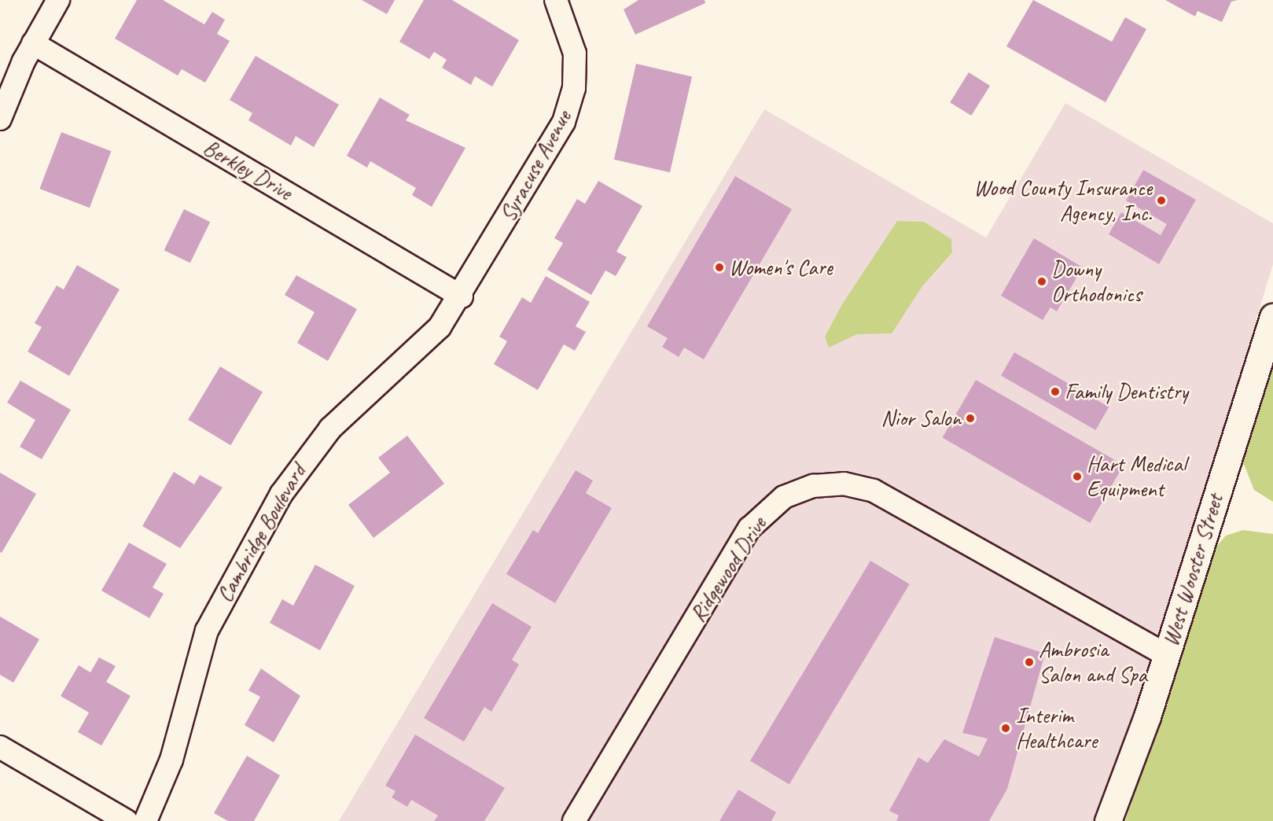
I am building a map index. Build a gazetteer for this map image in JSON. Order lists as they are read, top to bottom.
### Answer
{
  "streets": {
    "main road": ["West Wooster Street"],
    "street": [
      "Syracuse Avenue",
      "Berkley Drive",
      "Cambridge Boulevard",
      "Ridgewood Drive"
    ]
  },
  "crossings": [
    ["Syracuse Avenue", "Berkley Drive"],
    ["Syracuse Avenue", "Cambridge Boulevard"],
    ["Berkley Drive", "Cambridge Boulevard"],
    ["Ridgewood Drive", "West Wooster Street"]
  ],
  "places": [
    "Wood County Insurance Agency, Inc.",
    "Women's Care",
    "Downy Orthodonics",
    "Family Dentistry",
    "Nior Salon",
    "Hart Medical Equipment",
    "Ambrosia Salon and Spa",
    "Interim Healthcare"
  ]
}
